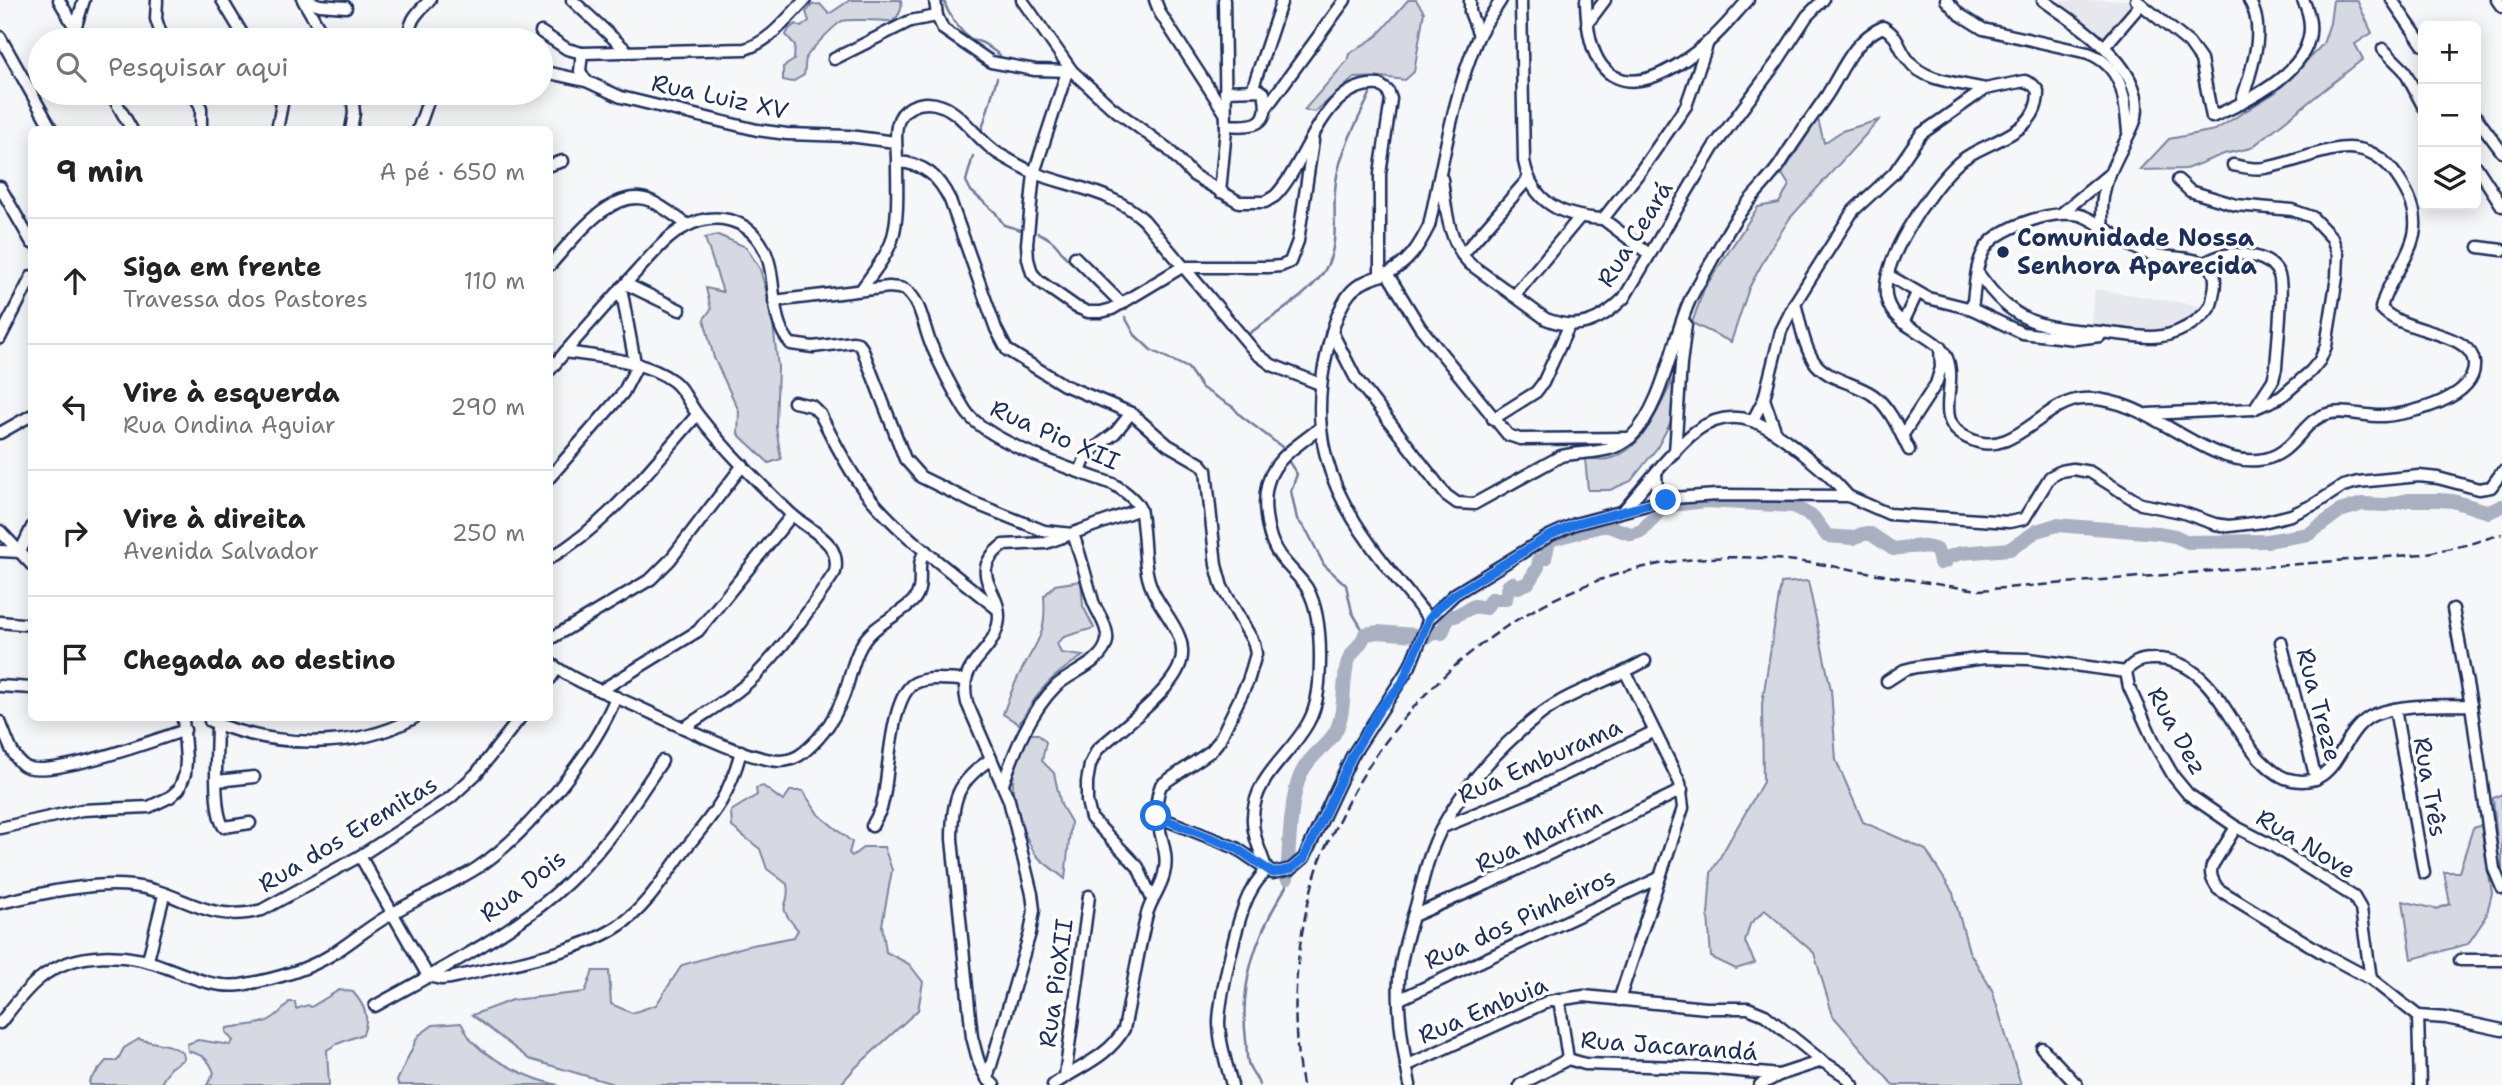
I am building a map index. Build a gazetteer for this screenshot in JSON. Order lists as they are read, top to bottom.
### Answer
{
  "streets": {
    "street": [
      "Rua Luiz XV",
      "Rua Ceará",
      "Rua Pio XII",
      "Rua Treze",
      "Rua Dez",
      "Rua Emburama",
      "Rua Três",
      "Rua dos Eremitas",
      "Rua Marfim",
      "Rua Nove",
      "Rua Dois",
      "Rua dos Pinheiros",
      "Rua PioXII",
      "Rua Embuia",
      "Rua Jacarandá"
    ]
  },
  "crossings": [
    ["Rua Dez", "Rua Nove"]
  ],
  "places": ["Comunidade Nossa Senhora Aparecida"],
  "page": {
    "map_buttons": ["+", "−"],
    "search": "Pesquisar aqui",
    "heading": ["9 min", "A pé · 650 m"],
    "list": [
      ["Siga em frente", "Travessa dos Pastores", "110 m"],
      ["Vire à esquerda", "Rua Ondina Aguiar", "290 m"],
      ["Vire à direita", "Avenida Salvador", "250 m"],
      "Chegada ao destino"
    ]
  }
}
